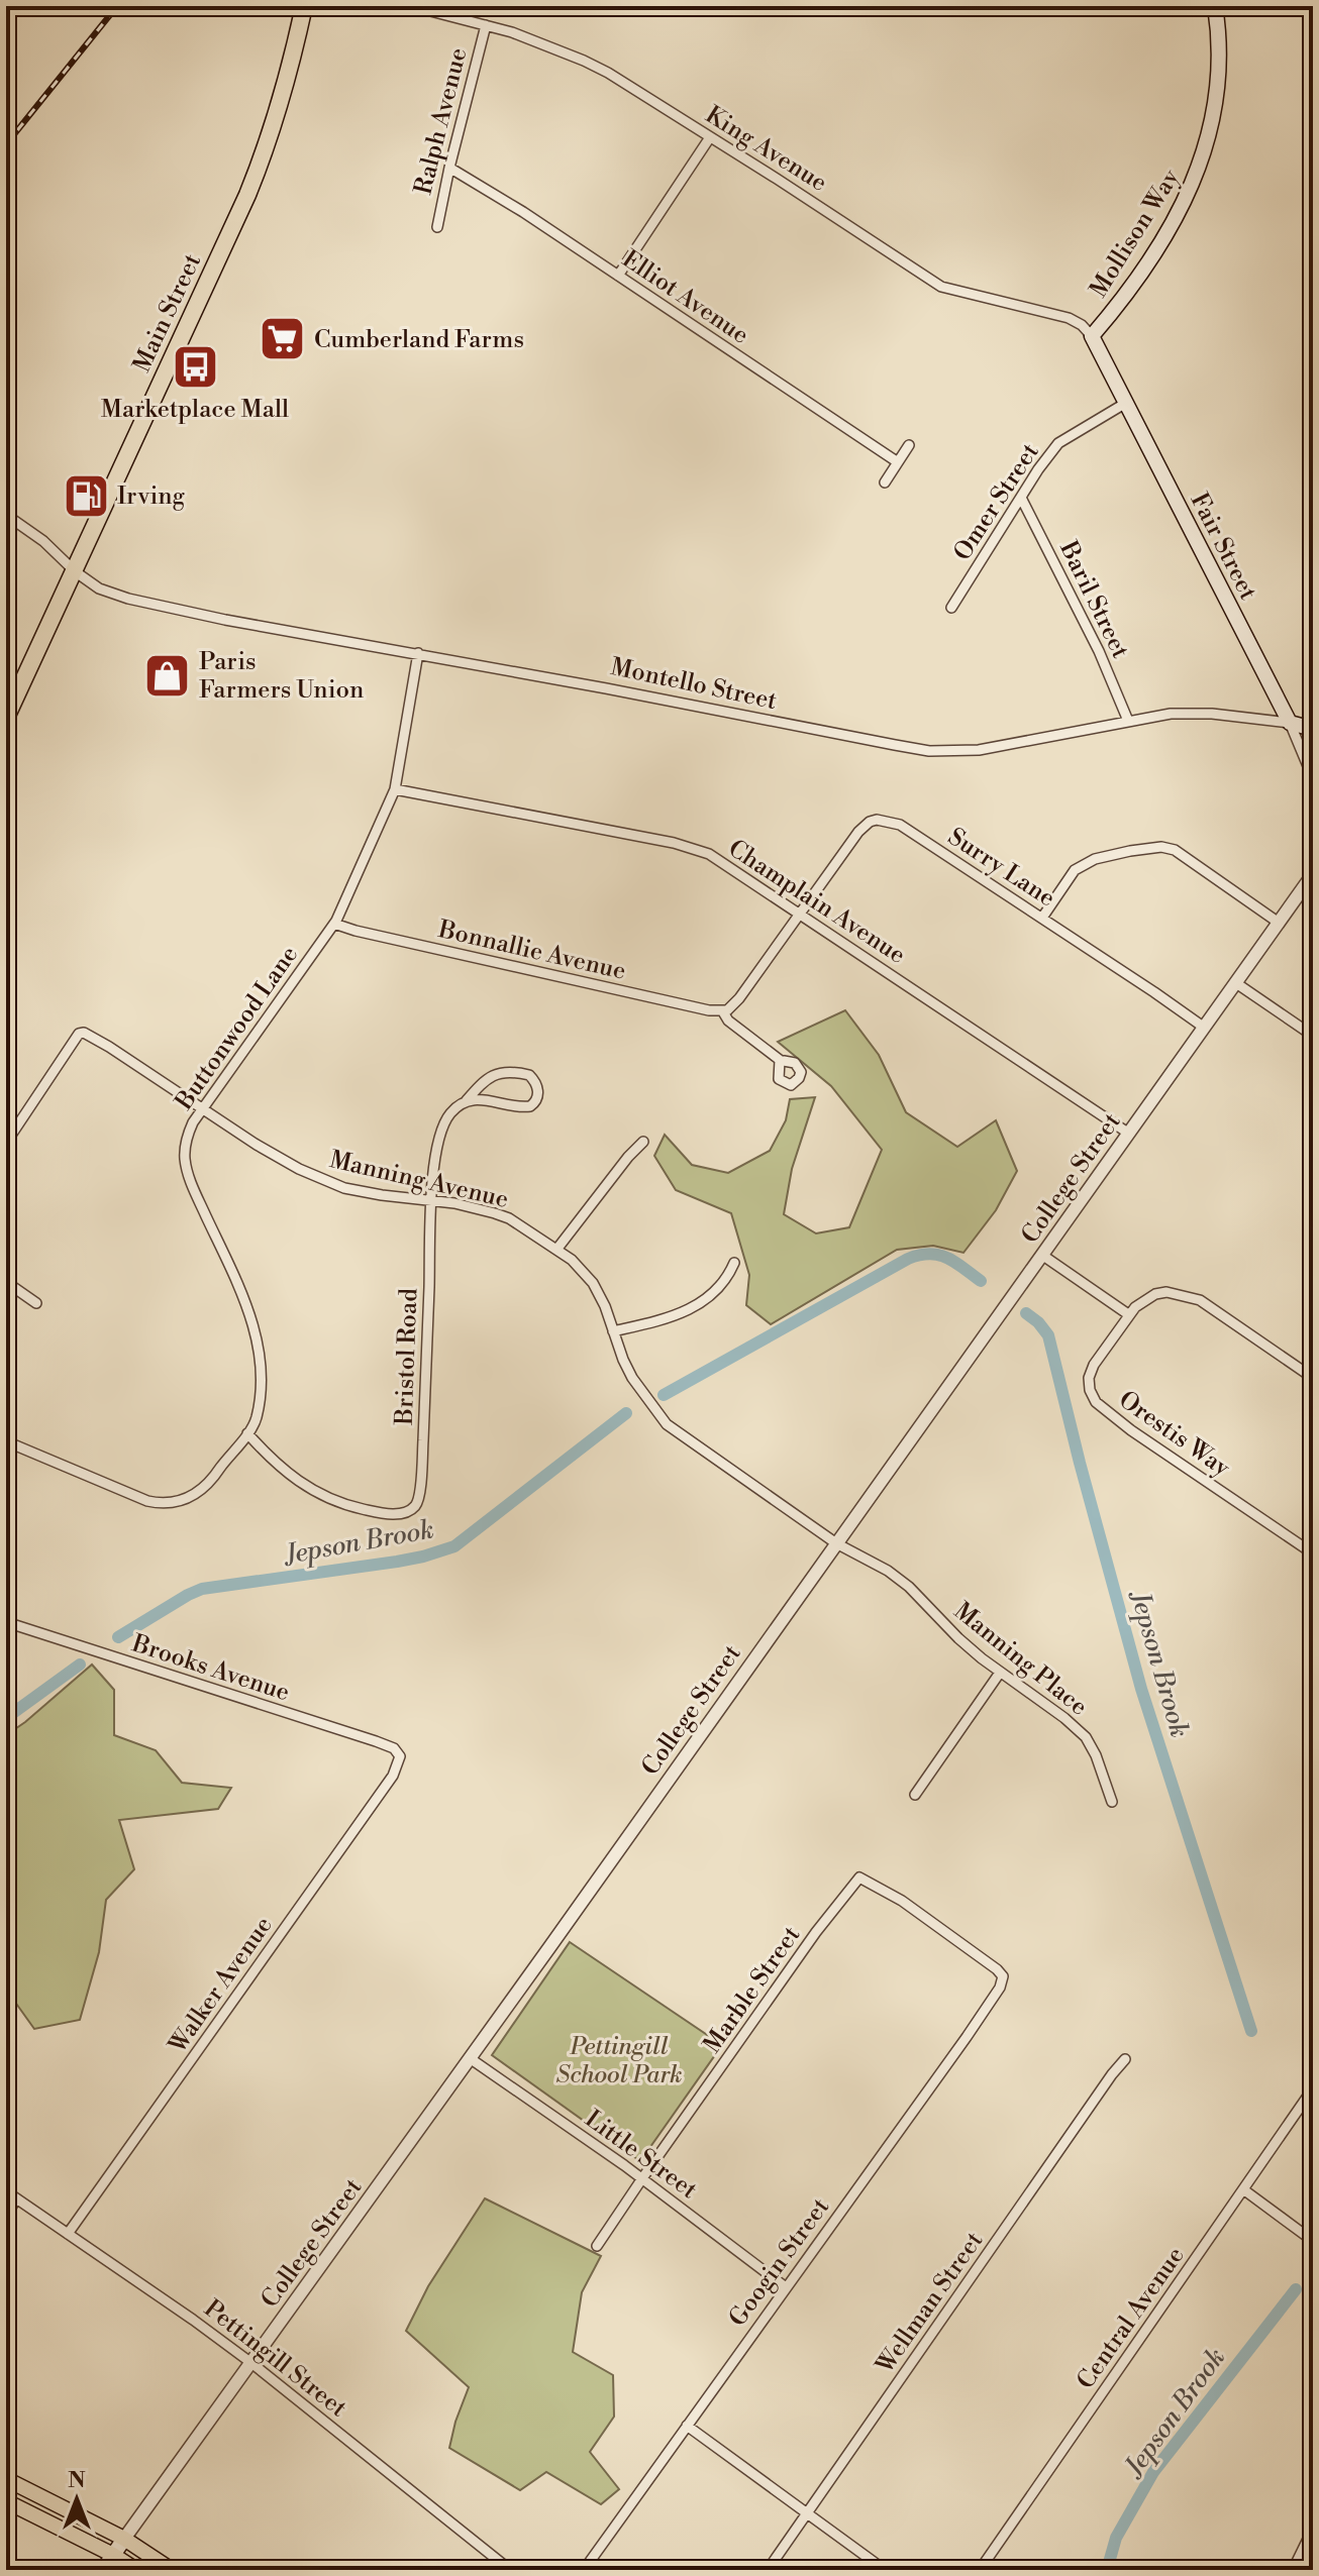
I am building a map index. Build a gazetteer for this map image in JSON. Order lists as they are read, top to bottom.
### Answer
{
  "streets": {
    "highway": ["Main Street"],
    "main road": [
      "Mollison Way",
      "Fair Street",
      "Montello Street",
      "College Street"
    ],
    "street": [
      "Ralph Avenue",
      "King Avenue",
      "Elliot Avenue",
      "Omer Street",
      "Baril Street",
      "Surry Lane",
      "Champlain Avenue",
      "Bonnallie Avenue",
      "Buttonwood Lane",
      "Manning Avenue",
      "Bristol Road",
      "Orestis Way",
      "Manning Place",
      "Brooks Avenue",
      "Walker Avenue",
      "Marble Street",
      "Little Street",
      "Googin Street",
      "Wellman Street",
      "Central Avenue",
      "Pettingill Street"
    ]
  },
  "crossings": [
    ["Ralph Avenue", "King Avenue"],
    ["Ralph Avenue", "Elliot Avenue"],
    ["King Avenue", "Mollison Way"],
    ["King Avenue", "Fair Street"],
    ["Mollison Way", "Fair Street"],
    ["Main Street", "Montello Street"],
    ["Omer Street", "Fair Street"],
    ["Omer Street", "Baril Street"],
    ["Fair Street", "Montello Street"],
    ["Baril Street", "Montello Street"],
    ["Montello Street", "Buttonwood Lane"],
    ["Surry Lane", "Champlain Avenue"],
    ["Surry Lane", "Bonnallie Avenue"],
    ["Surry Lane", "College Street"],
    ["Champlain Avenue", "Buttonwood Lane"],
    ["Champlain Avenue", "College Street"],
    ["Bonnallie Avenue", "Buttonwood Lane"],
    ["Buttonwood Lane", "Manning Avenue"],
    ["Buttonwood Lane", "Bristol Road"],
    ["College Street", "Manning Avenue"],
    ["College Street", "Manning Place"],
    ["College Street", "Little Street"],
    ["College Street", "Pettingill Street"],
    ["Manning Avenue", "Bristol Road"],
    ["Manning Avenue", "Manning Place"],
    ["Brooks Avenue", "Walker Avenue"],
    ["Walker Avenue", "Pettingill Street"],
    ["Marble Street", "Little Street"],
    ["Marble Street", "Googin Street"],
    ["Little Street", "Googin Street"]
  ],
  "water": ["Jepson Brook"],
  "parks": ["Pettingill School Park"],
  "places": {
    "supermarket": ["Cumberland Farms"],
    "bus stop": ["Marketplace Mall"],
    "fuel station": ["Irving"],
    "shop": ["Paris Farmers Union"]
  },
  "north": "top"
}
